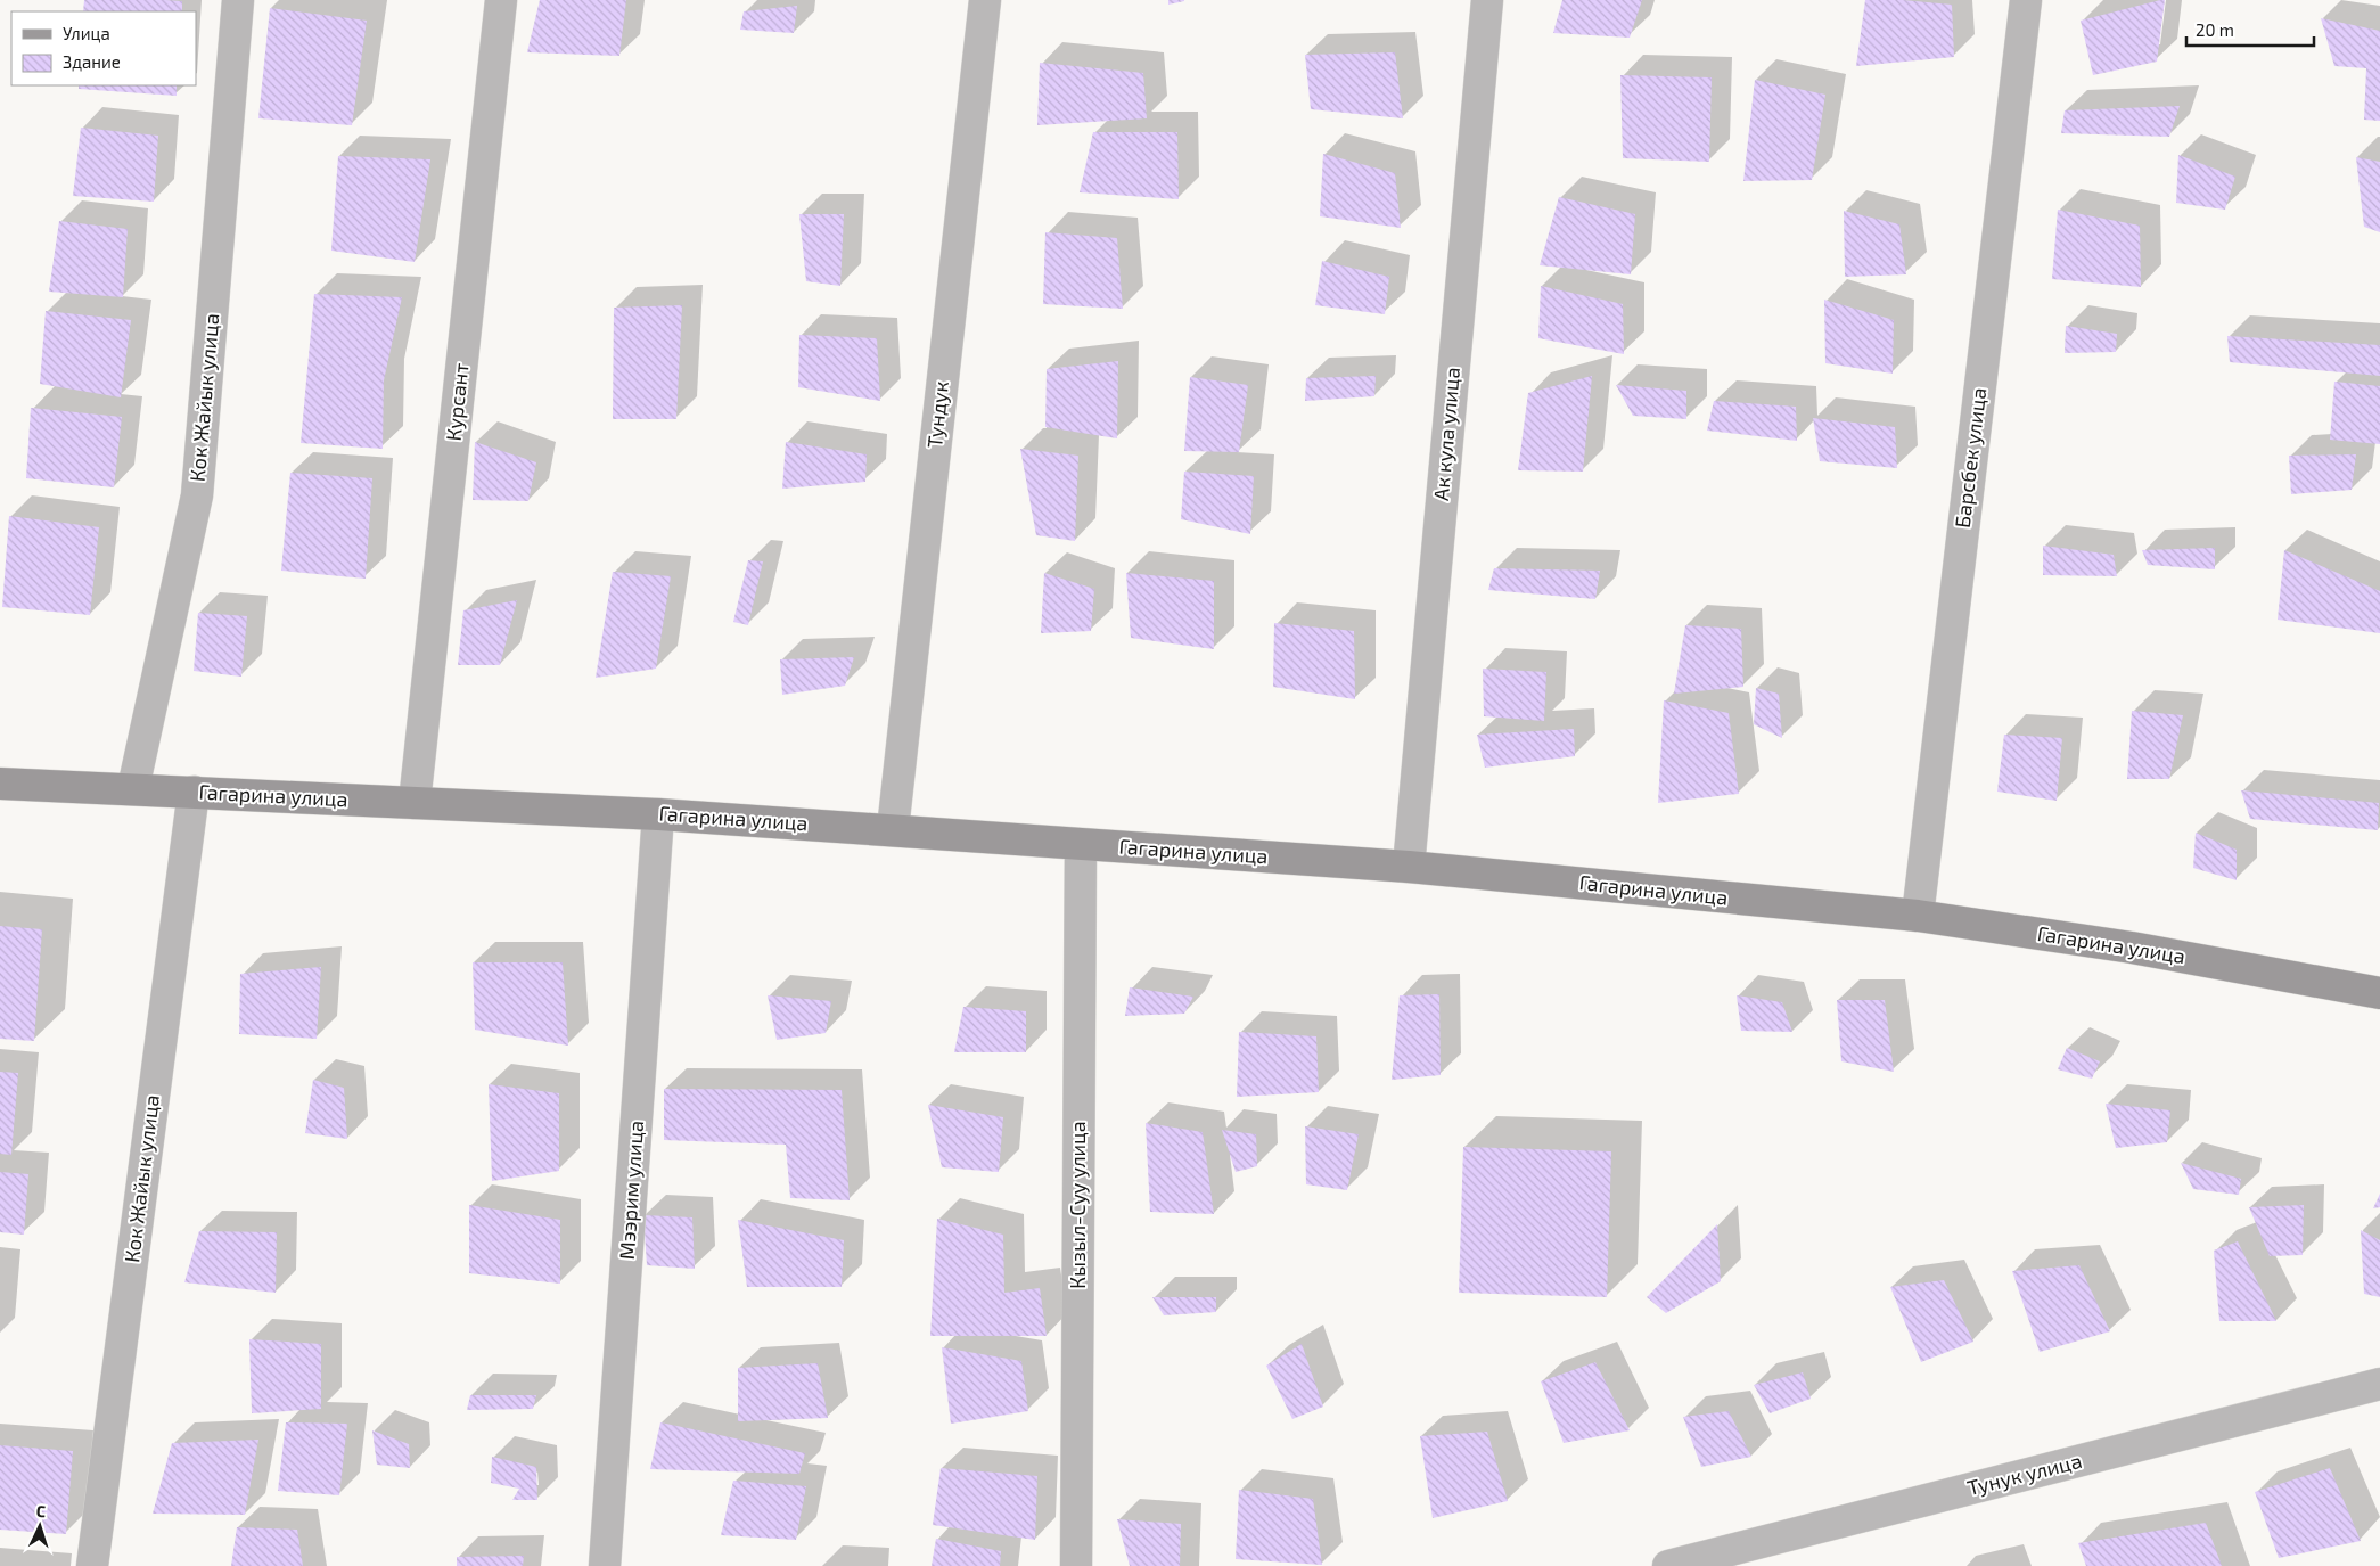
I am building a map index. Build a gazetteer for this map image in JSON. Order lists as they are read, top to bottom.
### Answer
{
  "streets": {
    "main road": ["Гагарина улица"],
    "street": [
      "Кок Жайык улица",
      "Курсант",
      "Тундук",
      "Ак кула улица",
      "Барсбек улица",
      "Мээрим улица",
      "Кызыл-Суу улица",
      "Тунук улица"
    ]
  },
  "crossings": [
    ["Кок Жайык улица", "Гагарина улица"],
    ["Курсант", "Гагарина улица"],
    ["Тундук", "Гагарина улица"],
    ["Ак кула улица", "Гагарина улица"],
    ["Барсбек улица", "Гагарина улица"],
    ["Гагарина улица", "Мээрим улица"],
    ["Гагарина улица", "Кызыл-Суу улица"]
  ],
  "legend": ["Улица", "Здание"],
  "scale_bar": "20 m",
  "north": "top"
}
